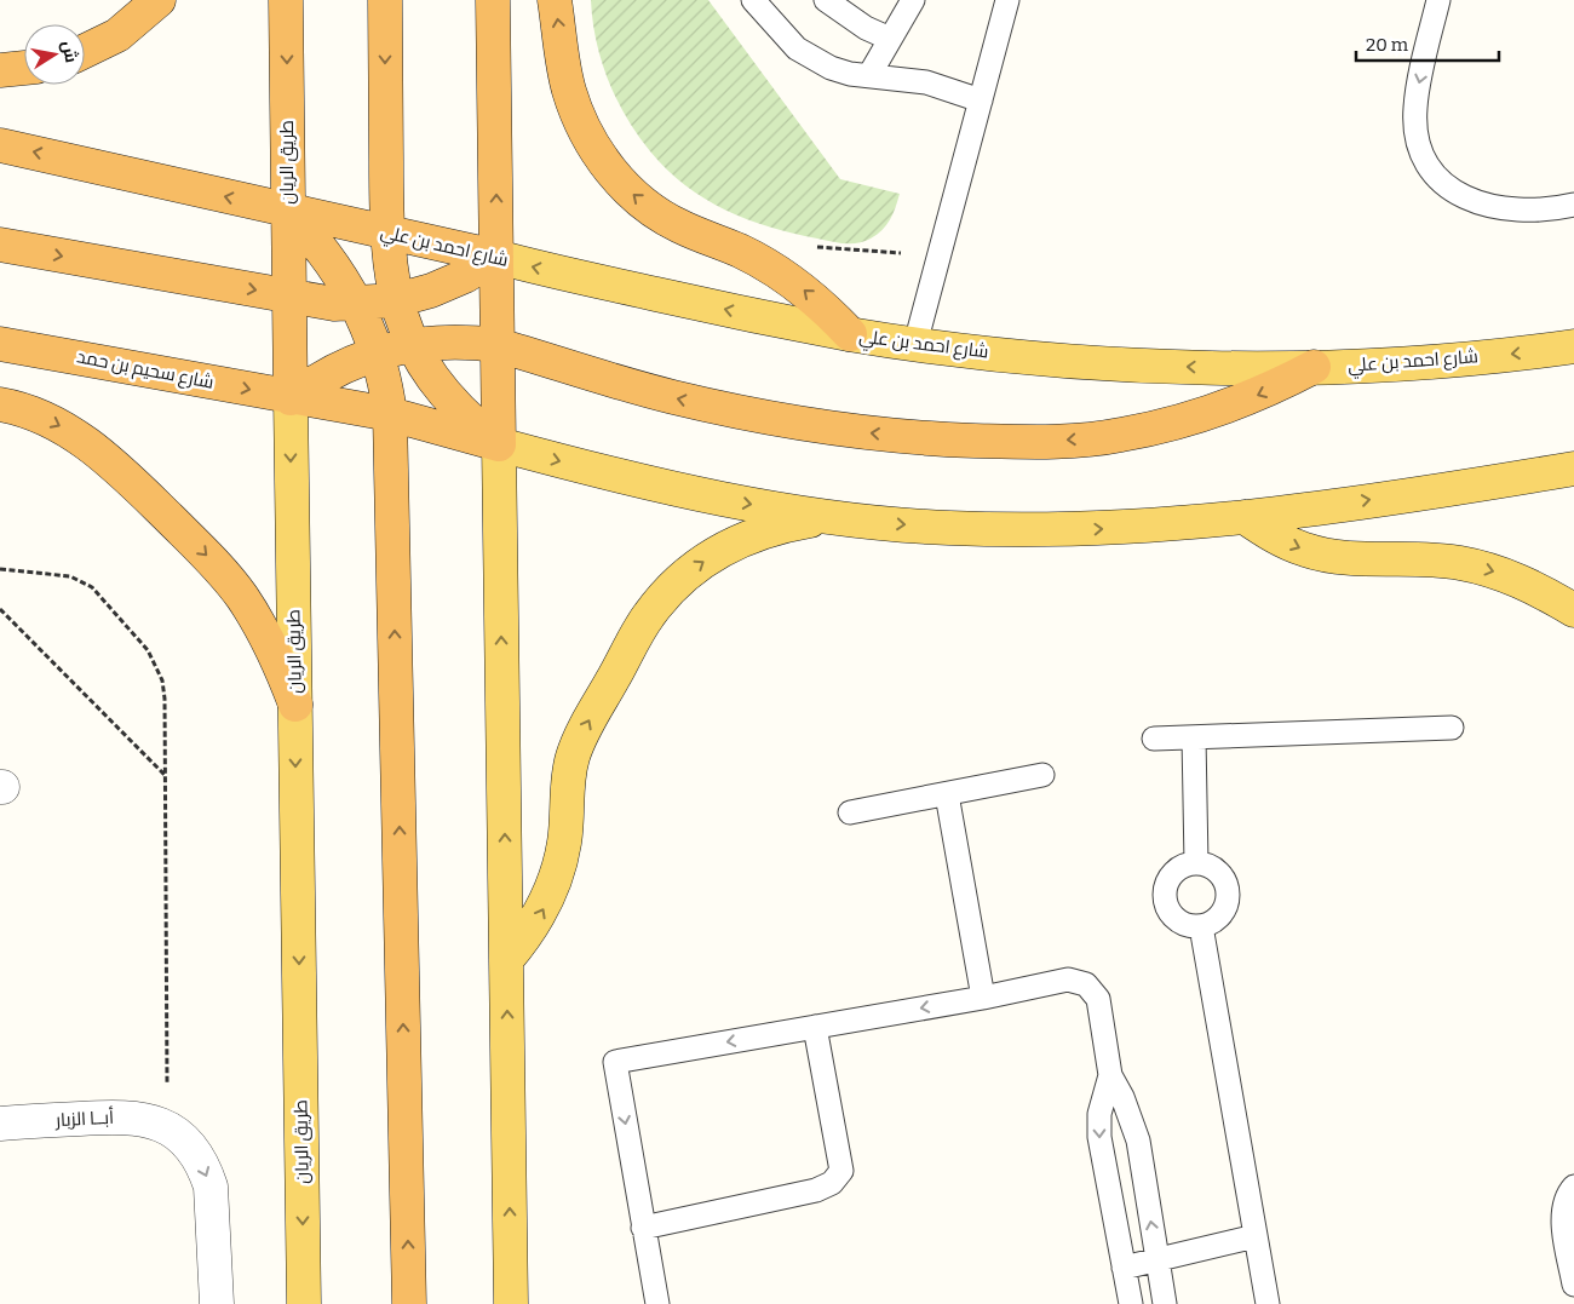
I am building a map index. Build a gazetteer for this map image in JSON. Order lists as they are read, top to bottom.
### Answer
{
  "streets": {
    "highway": ["طريق الريان", "شارع احمد بن علي", "شارع سحيم بن حمد"],
    "street": ["أبــا الزبار"]
  },
  "crossings": [
    ["طريق الريان", "شارع احمد بن علي"],
    ["طريق الريان", "شارع سحيم بن حمد"]
  ],
  "scale_bar": "20 m",
  "north": "right"
}
